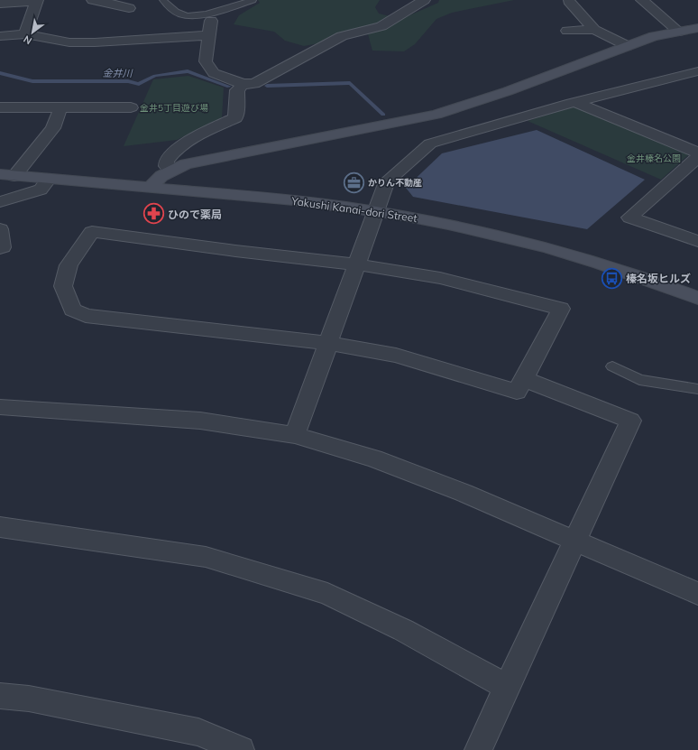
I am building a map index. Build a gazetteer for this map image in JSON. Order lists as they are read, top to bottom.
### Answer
{
  "streets": {
    "street": ["Yakushi Kanai-dori Street"]
  },
  "water": ["金井川"],
  "parks": ["金井5丁目遊び場", "金井榛名公園"],
  "places": {
    "office": ["かりん不動産"],
    "pharmacy": ["ひので薬局"],
    "bus stop": ["榛名坂ヒルズ"]
  },
  "north": "bottom left"
}
